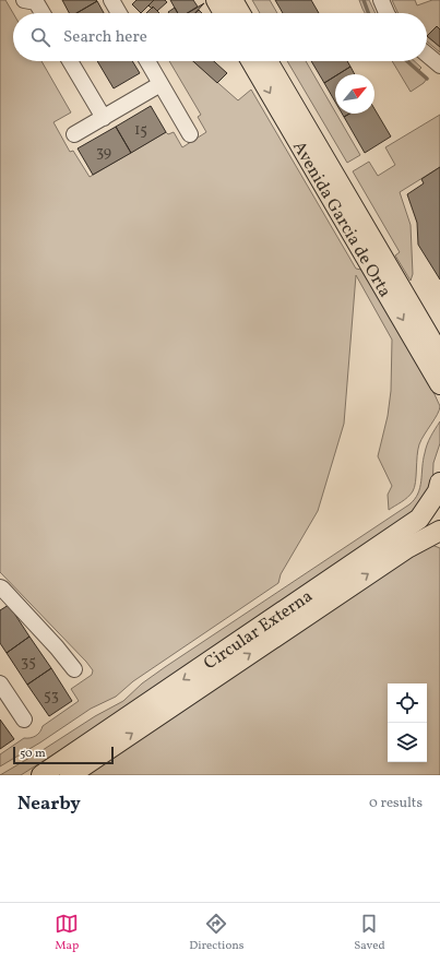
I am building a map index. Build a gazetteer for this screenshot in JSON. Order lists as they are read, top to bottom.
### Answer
{
  "streets": {
    "main road": ["Avenida Garcia de Orta", "Circular Externa"]
  },
  "house_numbers": [
    "15",
    "39",
    "35",
    "53"
  ],
  "scale_bar": "50 m",
  "north": "top right",
  "page": {
    "search": "Search here",
    "scale": "50 m",
    "heading": ["Nearby", "0 results"],
    "nav": ["Map", "Directions", "Saved"]
  }
}
